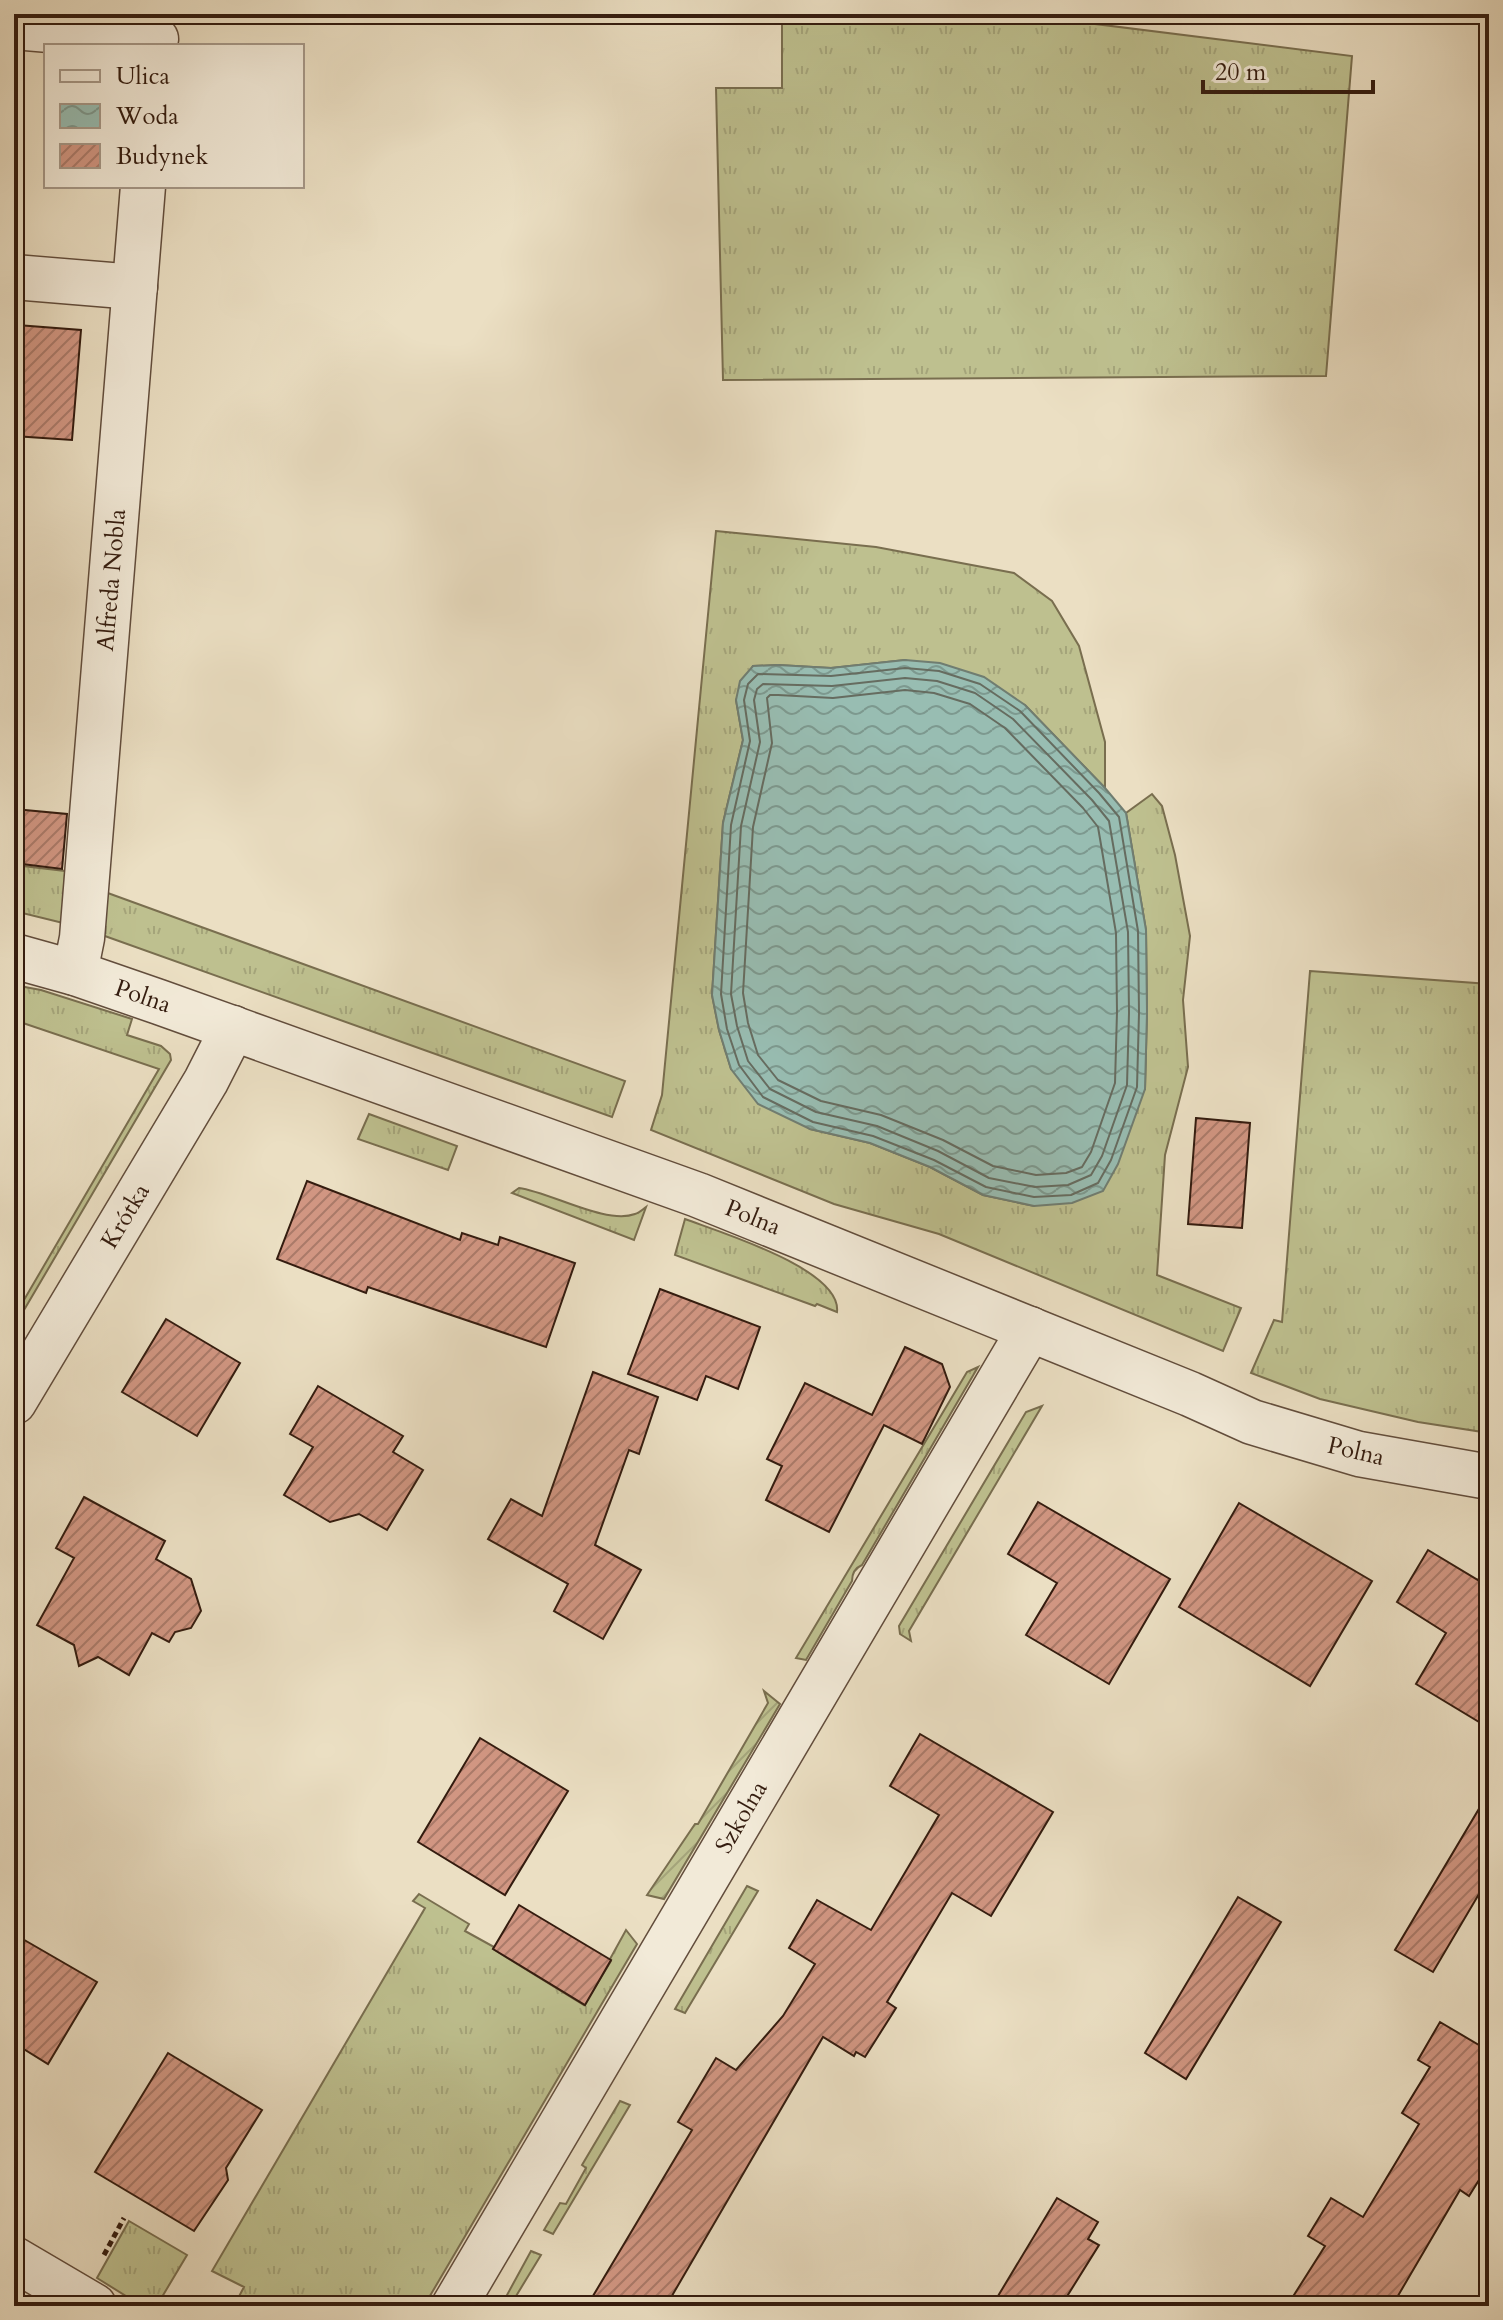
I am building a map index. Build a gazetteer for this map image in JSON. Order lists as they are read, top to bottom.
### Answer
{
  "streets": {
    "street": [
      "Alfreda Nobla",
      "Polna",
      "Krótka",
      "Szkolna"
    ]
  },
  "crossings": [
    ["Alfreda Nobla", "Polna"],
    ["Polna", "Krótka"],
    ["Polna", "Szkolna"]
  ],
  "legend": ["Ulica", "Woda", "Budynek"],
  "scale_bar": "20 m"
}
